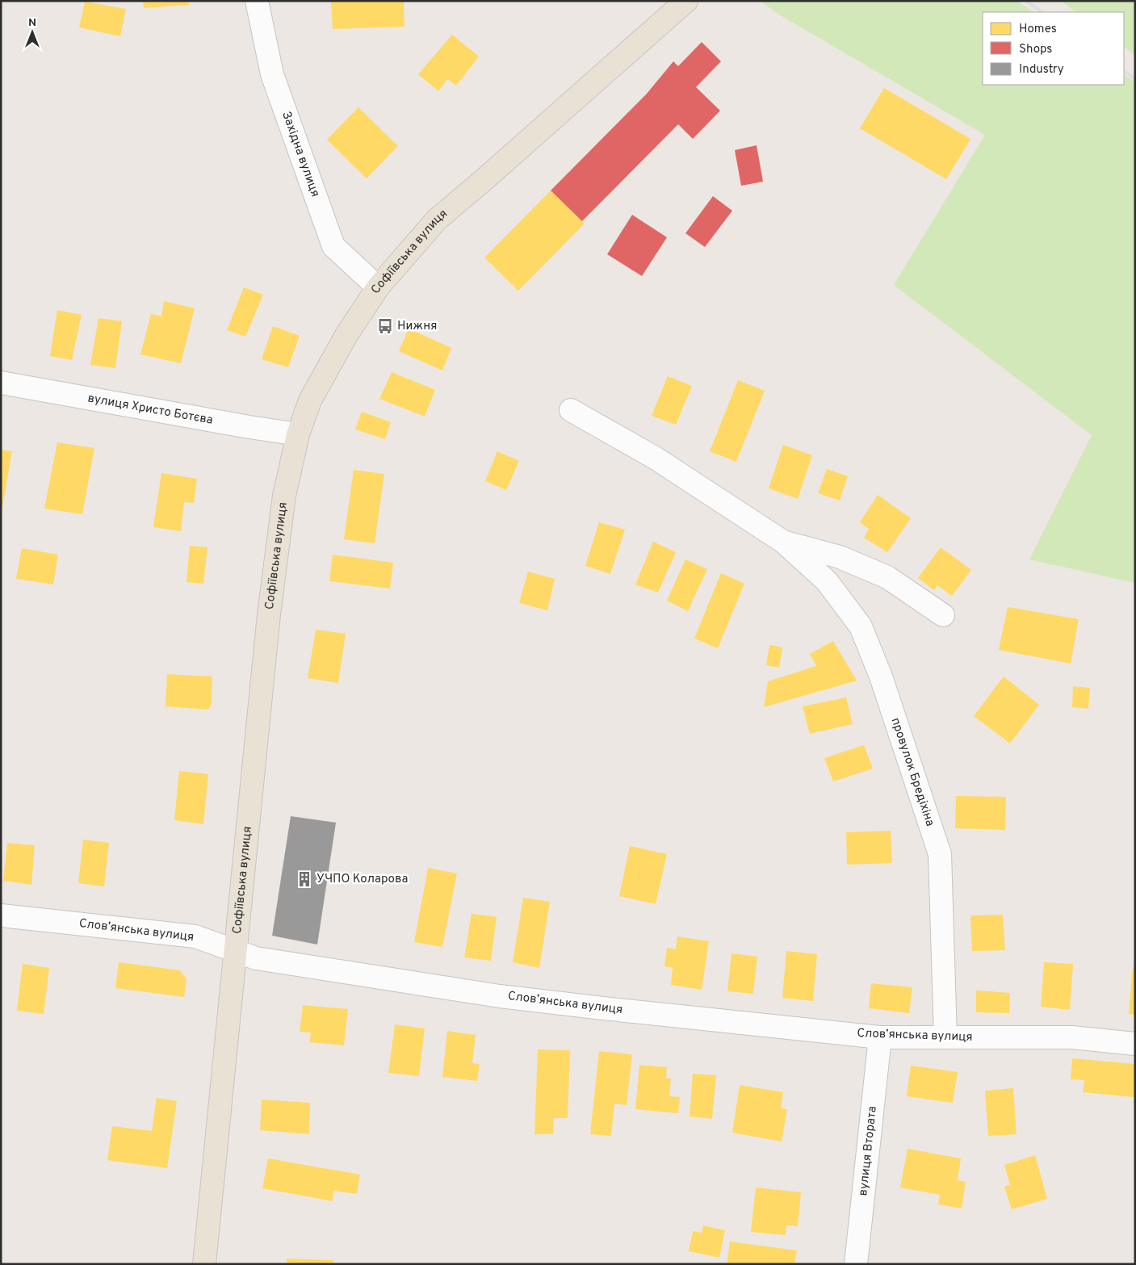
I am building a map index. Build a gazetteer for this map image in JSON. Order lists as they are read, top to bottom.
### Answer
{
  "streets": {
    "main road": ["Софіївська вулиця"],
    "street": [
      "Західна вулиця",
      "вулиця Христо Ботєва",
      "провулок Бредіхіна",
      "Словʼянська вулиця",
      "вулиця Втората"
    ]
  },
  "crossings": [
    ["Західна вулиця", "Софіївська вулиця"],
    ["Софіївська вулиця", "вулиця Христо Ботєва"],
    ["Софіївська вулиця", "Словʼянська вулиця"],
    ["провулок Бредіхіна", "Словʼянська вулиця"],
    ["Словʼянська вулиця", "вулиця Втората"]
  ],
  "places": {
    "bus stop": ["Нижня"],
    "building": ["УЧПО Коларова"]
  },
  "legend": ["Homes", "Shops", "Industry"],
  "north": "top"
}
